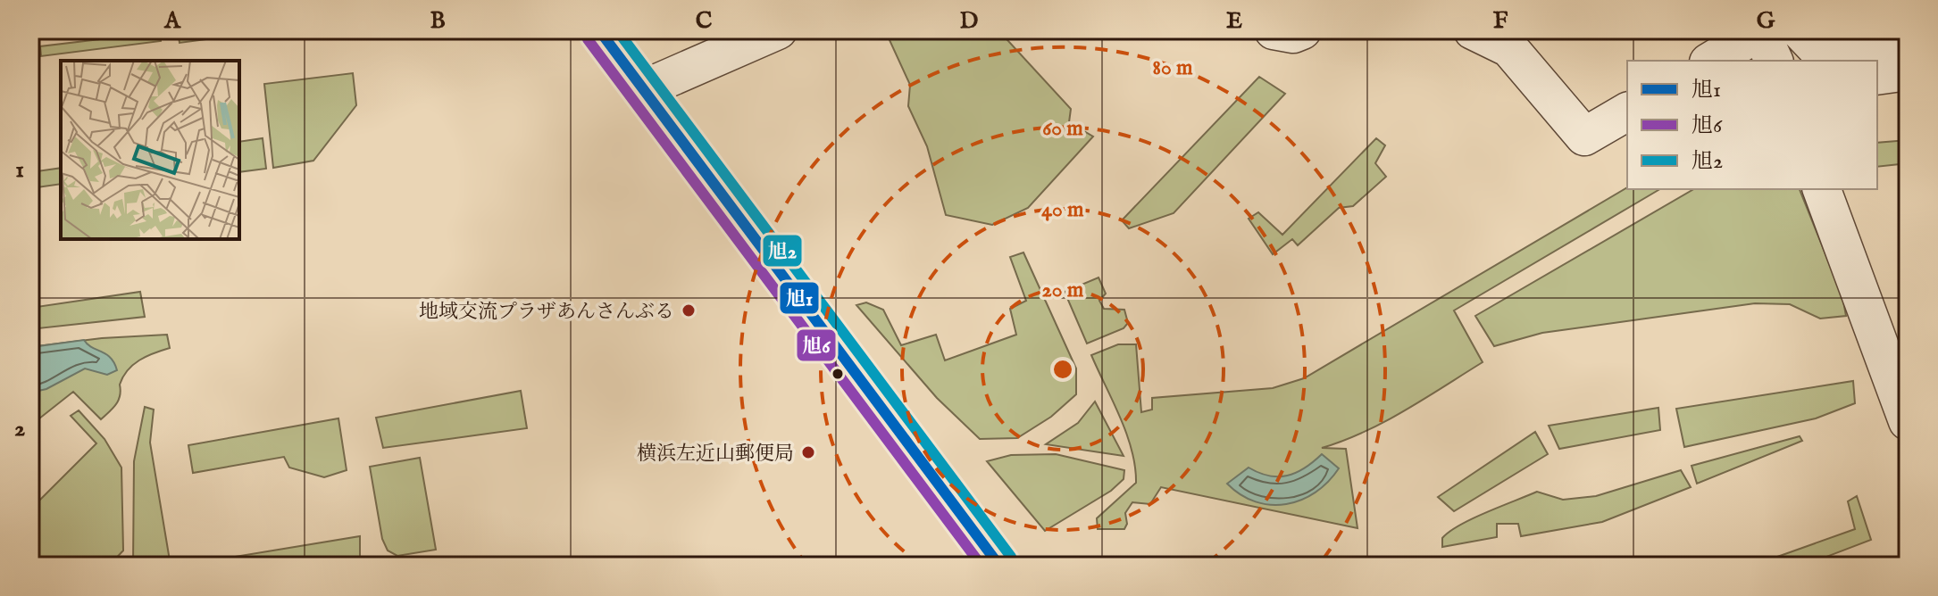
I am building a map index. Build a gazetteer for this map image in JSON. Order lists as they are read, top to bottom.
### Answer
{
  "places": ["地域交流プラザあんさんぶる", "横浜左近山郵便局"],
  "lines": ["transit line 旭1", "transit line 旭2", "transit line 旭6"],
  "legend": ["旭1", "旭6", "旭2"],
  "grid": {
    "columns": [
      "A",
      "B",
      "C",
      "D",
      "E",
      "F",
      "G"
    ],
    "rows": ["1", "2"]
  },
  "rings": [
    "80 m",
    "60 m",
    "40 m",
    "20 m"
  ]
}
